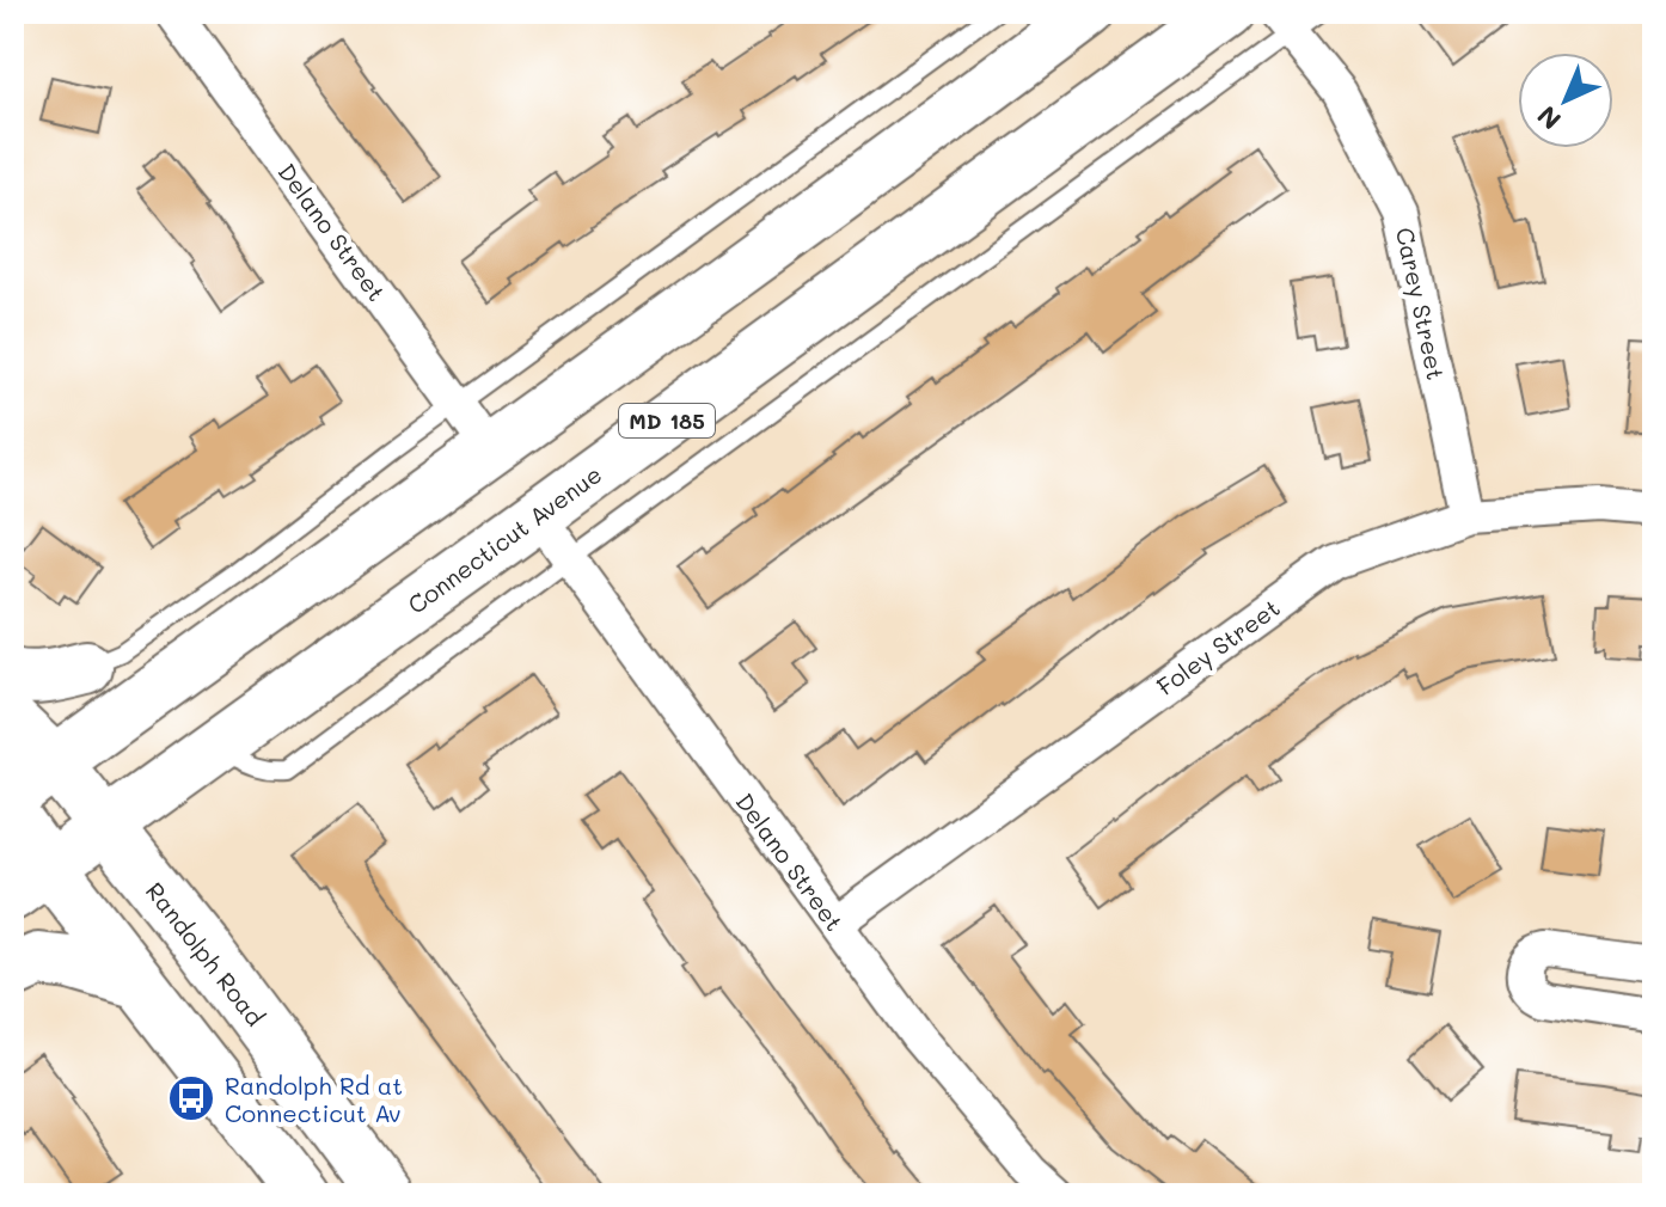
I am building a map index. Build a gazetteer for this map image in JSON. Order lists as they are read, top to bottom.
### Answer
{
  "streets": {
    "main road": ["MD 185", "Connecticut Avenue", "Randolph Road"],
    "street": ["Delano Street", "Carey Street", "Foley Street"]
  },
  "crossings": [
    ["Delano Street", "Connecticut Avenue"],
    ["Delano Street", "Foley Street"],
    ["Carey Street", "Foley Street"],
    ["Connecticut Avenue", "Randolph Road"]
  ],
  "places": {
    "bus stop": ["Randolph Rd at Connecticut Av"]
  },
  "north": "bottom left"
}
